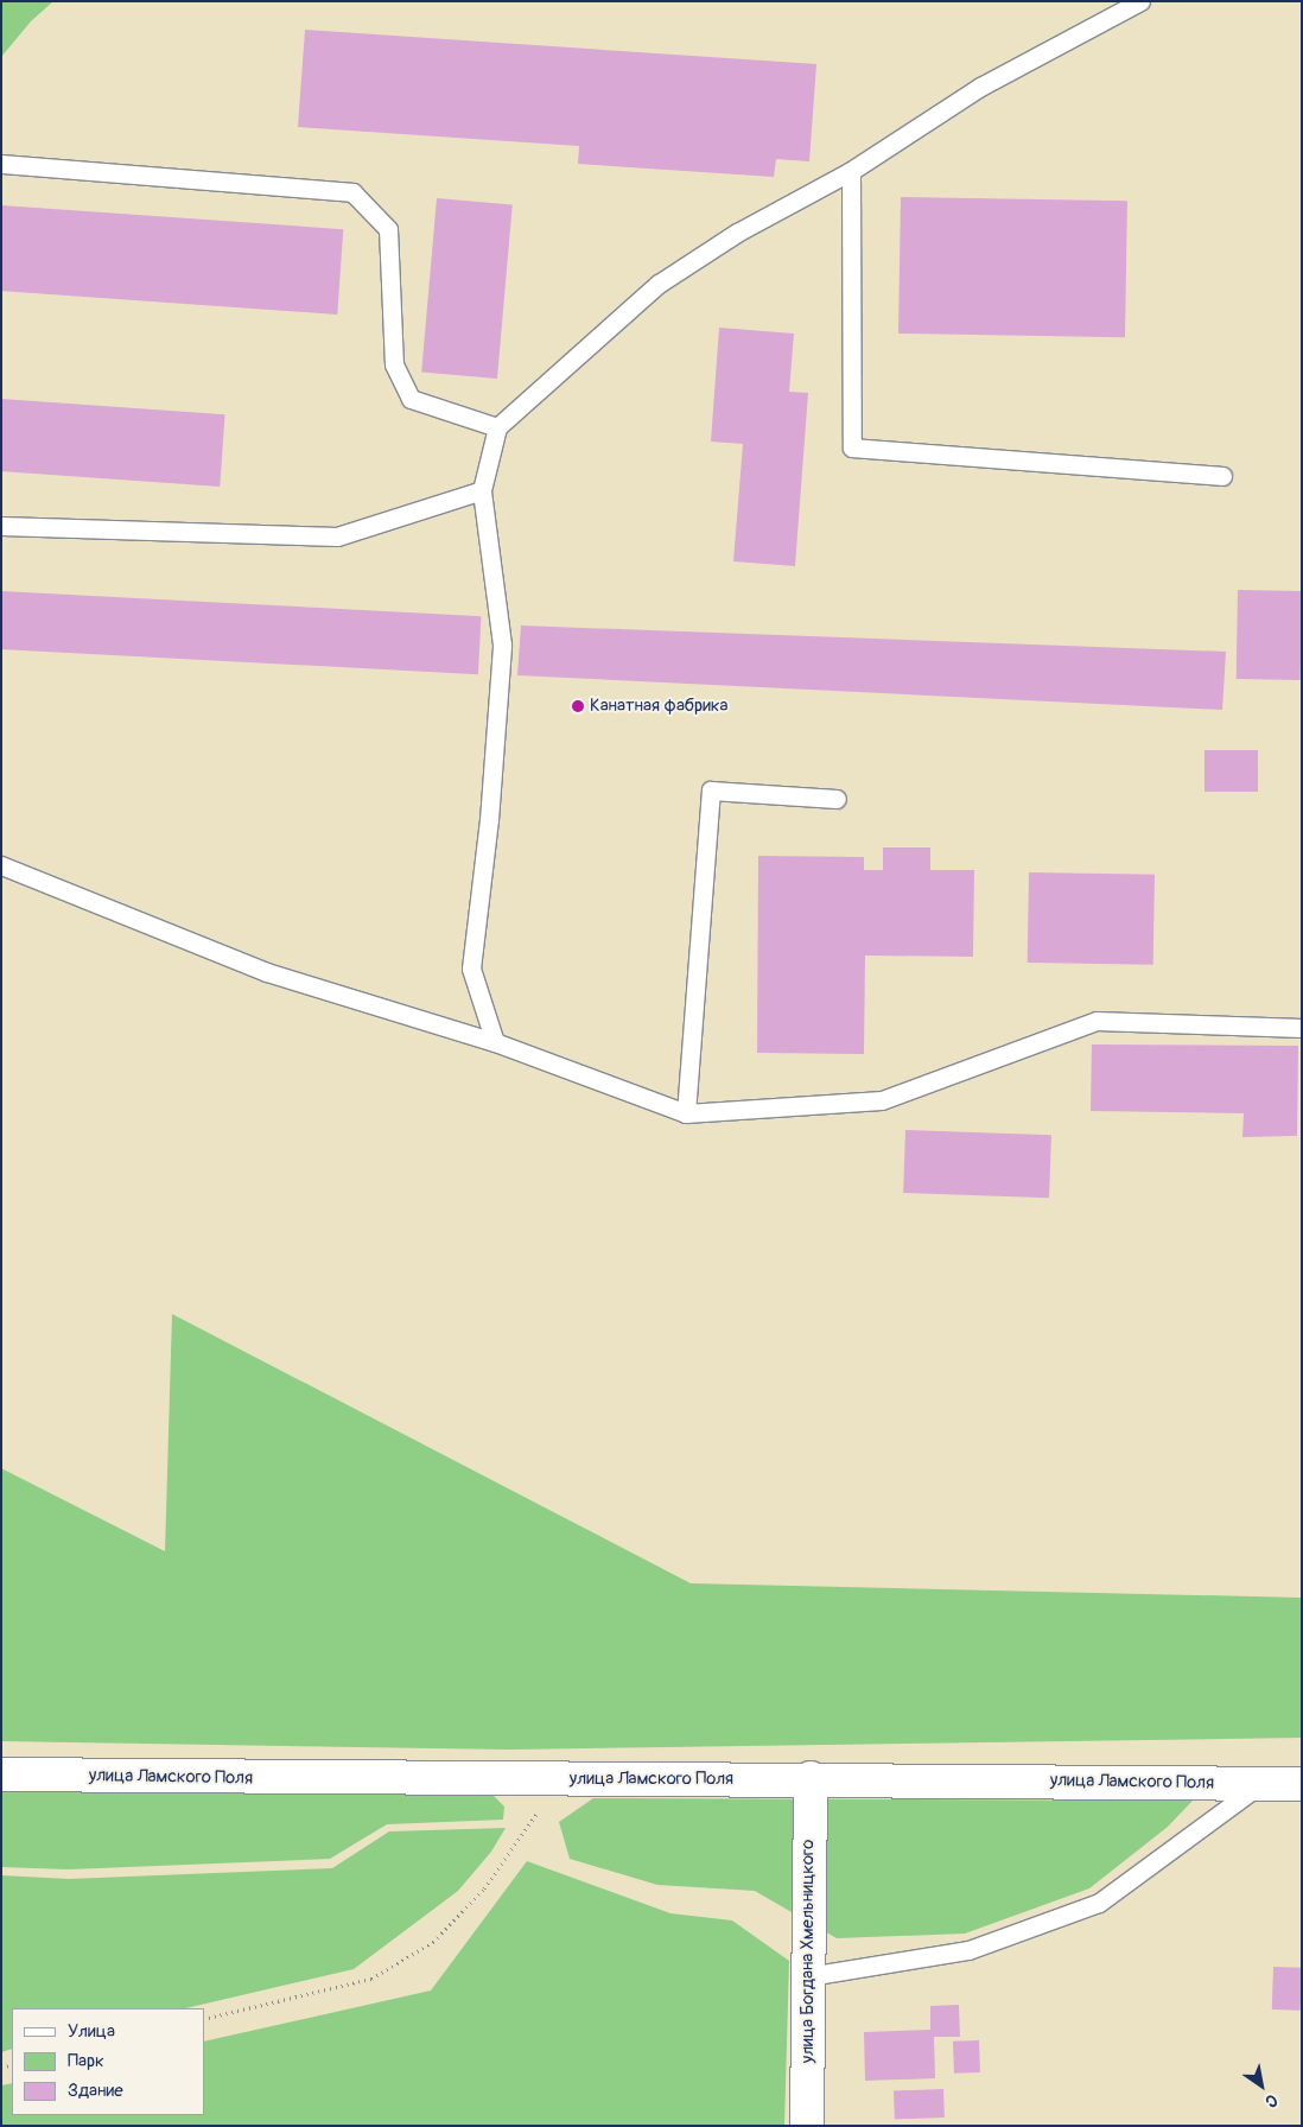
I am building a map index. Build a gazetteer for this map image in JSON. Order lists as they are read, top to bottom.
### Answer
{
  "streets": {
    "street": ["улица Ламского Поля", "улица Богдана Хмельницкого"]
  },
  "crossings": [
    ["улица Ламского Поля", "улица Богдана Хмельницкого"]
  ],
  "places": ["Канатная фабрика"],
  "legend": ["Улица", "Парк", "Здание"],
  "north": "bottom right"
}
